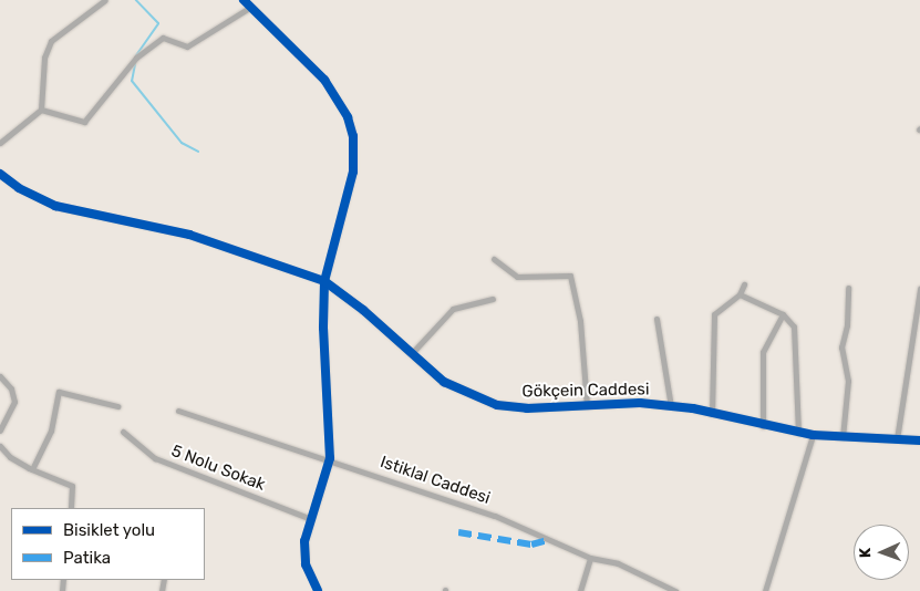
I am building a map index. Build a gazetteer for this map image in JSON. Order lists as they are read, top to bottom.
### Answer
{
  "streets": {
    "street": ["Gökçein Caddesi", "5 Nolu Sokak", "Istiklal Caddesi"]
  },
  "legend": ["Bisiklet yolu", "Patika"],
  "north": "left"
}
